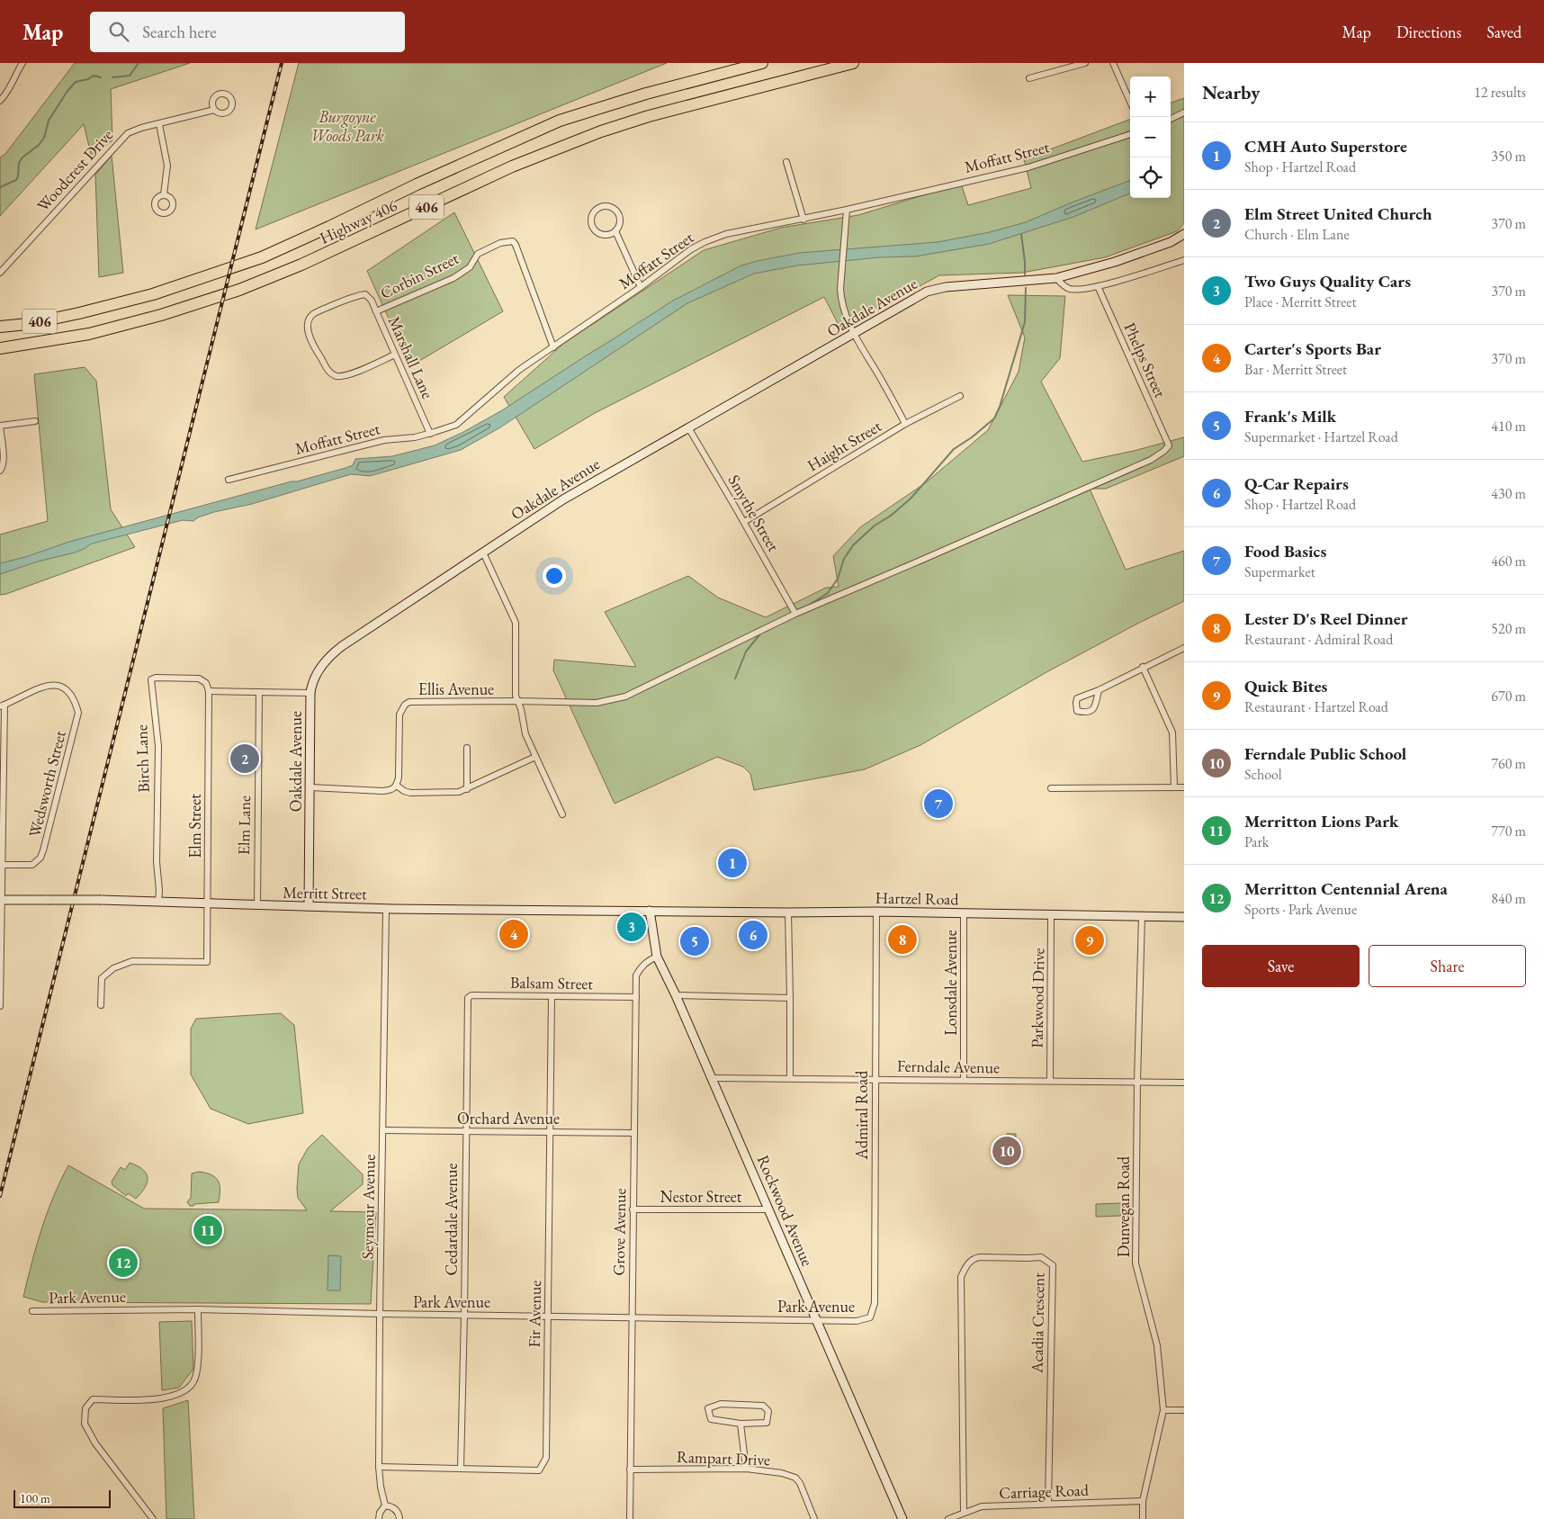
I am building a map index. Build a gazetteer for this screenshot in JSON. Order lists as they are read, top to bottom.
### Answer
{
  "streets": {
    "highway": ["406", "Highway 406"],
    "street": [
      "Moffatt Street",
      "Woodcrest Drive",
      "Corbin Street",
      "Oakdale Avenue",
      "Marshall Lane",
      "Phelps Street",
      "Haight Street",
      "Smythe Street",
      "Ellis Avenue",
      "Birch Lane",
      "Wedsworth Street",
      "Elm Lane",
      "Elm Street",
      "Merritt Street",
      "Hartzel Road",
      "Balsam Street",
      "Lonsdale Avenue",
      "Parkwood Drive",
      "Ferndale Avenue",
      "Admiral Road",
      "Orchard Avenue",
      "Nestor Street",
      "Seymour Avenue",
      "Dunvegan Road",
      "Rockwood Avenue",
      "Cedardale Avenue",
      "Grove Avenue",
      "Park Avenue",
      "Fir Avenue",
      "Acadia Crescent",
      "Rampart Drive",
      "Carriage Road"
    ]
  },
  "crossings": [
    ["Moffatt Street", "Corbin Street"],
    ["Moffatt Street", "Marshall Lane"],
    ["Corbin Street", "Marshall Lane"],
    ["Oakdale Avenue", "Smythe Street"],
    ["Oakdale Avenue", "Merritt Street"],
    ["Phelps Street", "Smythe Street"],
    ["Haight Street", "Smythe Street"],
    ["Birch Lane", "Elm Street"],
    ["Birch Lane", "Merritt Street"],
    ["Elm Lane", "Merritt Street"],
    ["Elm Street", "Merritt Street"],
    ["Merritt Street", "Hartzel Road"],
    ["Merritt Street", "Seymour Avenue"],
    ["Merritt Street", "Rockwood Avenue"],
    ["Hartzel Road", "Lonsdale Avenue"],
    ["Hartzel Road", "Parkwood Drive"],
    ["Hartzel Road", "Admiral Road"],
    ["Hartzel Road", "Dunvegan Road"],
    ["Hartzel Road", "Rockwood Avenue"],
    ["Balsam Street", "Cedardale Avenue"],
    ["Balsam Street", "Grove Avenue"],
    ["Balsam Street", "Fir Avenue"],
    ["Lonsdale Avenue", "Ferndale Avenue"],
    ["Parkwood Drive", "Ferndale Avenue"],
    ["Ferndale Avenue", "Admiral Road"],
    ["Ferndale Avenue", "Dunvegan Road"],
    ["Ferndale Avenue", "Rockwood Avenue"],
    ["Admiral Road", "Park Avenue"],
    ["Orchard Avenue", "Seymour Avenue"],
    ["Orchard Avenue", "Cedardale Avenue"],
    ["Orchard Avenue", "Grove Avenue"],
    ["Orchard Avenue", "Fir Avenue"],
    ["Nestor Street", "Rockwood Avenue"],
    ["Nestor Street", "Grove Avenue"],
    ["Seymour Avenue", "Park Avenue"],
    ["Seymour Avenue", "Fir Avenue"],
    ["Dunvegan Road", "Carriage Road"],
    ["Rockwood Avenue", "Grove Avenue"],
    ["Rockwood Avenue", "Park Avenue"],
    ["Cedardale Avenue", "Park Avenue"],
    ["Cedardale Avenue", "Fir Avenue"],
    ["Grove Avenue", "Park Avenue"],
    ["Grove Avenue", "Rampart Drive"],
    ["Park Avenue", "Fir Avenue"],
    ["Acadia Crescent", "Carriage Road"]
  ],
  "parks": ["Burgoyne Woods Park"],
  "scale_bar": "100 m",
  "page": {
    "header": "Map",
    "search": "Search here",
    "nav": ["Map", "Directions", "Saved"],
    "heading": ["Nearby", "12 results"],
    "map_buttons": ["+", "−"],
    "list": [
      {
        "mark": "1",
        "name": "CMH Auto Superstore",
        "note": "Shop · Hartzel Road",
        "value": "350 m"
      },
      {
        "mark": "2",
        "name": "Elm Street United Church",
        "note": "Church · Elm Lane",
        "value": "370 m"
      },
      {
        "mark": "3",
        "name": "Two Guys Quality Cars",
        "note": "Place · Merritt Street",
        "value": "370 m"
      },
      {
        "mark": "4",
        "name": "Carter's Sports Bar",
        "note": "Bar · Merritt Street",
        "value": "370 m"
      },
      {
        "mark": "5",
        "name": "Frank's Milk",
        "note": "Supermarket · Hartzel Road",
        "value": "410 m"
      },
      {
        "mark": "6",
        "name": "Q-Car Repairs",
        "note": "Shop · Hartzel Road",
        "value": "430 m"
      },
      {
        "mark": "7",
        "name": "Food Basics",
        "note": "Supermarket",
        "value": "460 m"
      },
      {
        "mark": "8",
        "name": "Lester D's Reel Dinner",
        "note": "Restaurant · Admiral Road",
        "value": "520 m"
      },
      {
        "mark": "9",
        "name": "Quick Bites",
        "note": "Restaurant · Hartzel Road",
        "value": "670 m"
      },
      {
        "mark": "10",
        "name": "Ferndale Public School",
        "note": "School",
        "value": "760 m"
      },
      {
        "mark": "11",
        "name": "Merritton Lions Park",
        "note": "Park",
        "value": "770 m"
      },
      {
        "mark": "12",
        "name": "Merritton Centennial Arena",
        "note": "Sports · Park Avenue",
        "value": "840 m"
      }
    ],
    "pins": [
      "2",
      "7",
      "1",
      "3",
      "4",
      "6",
      "8",
      "9",
      "5",
      "10",
      "11",
      "12"
    ],
    "buttons": ["Save", "Share"],
    "scale": "100 m"
  }
}
